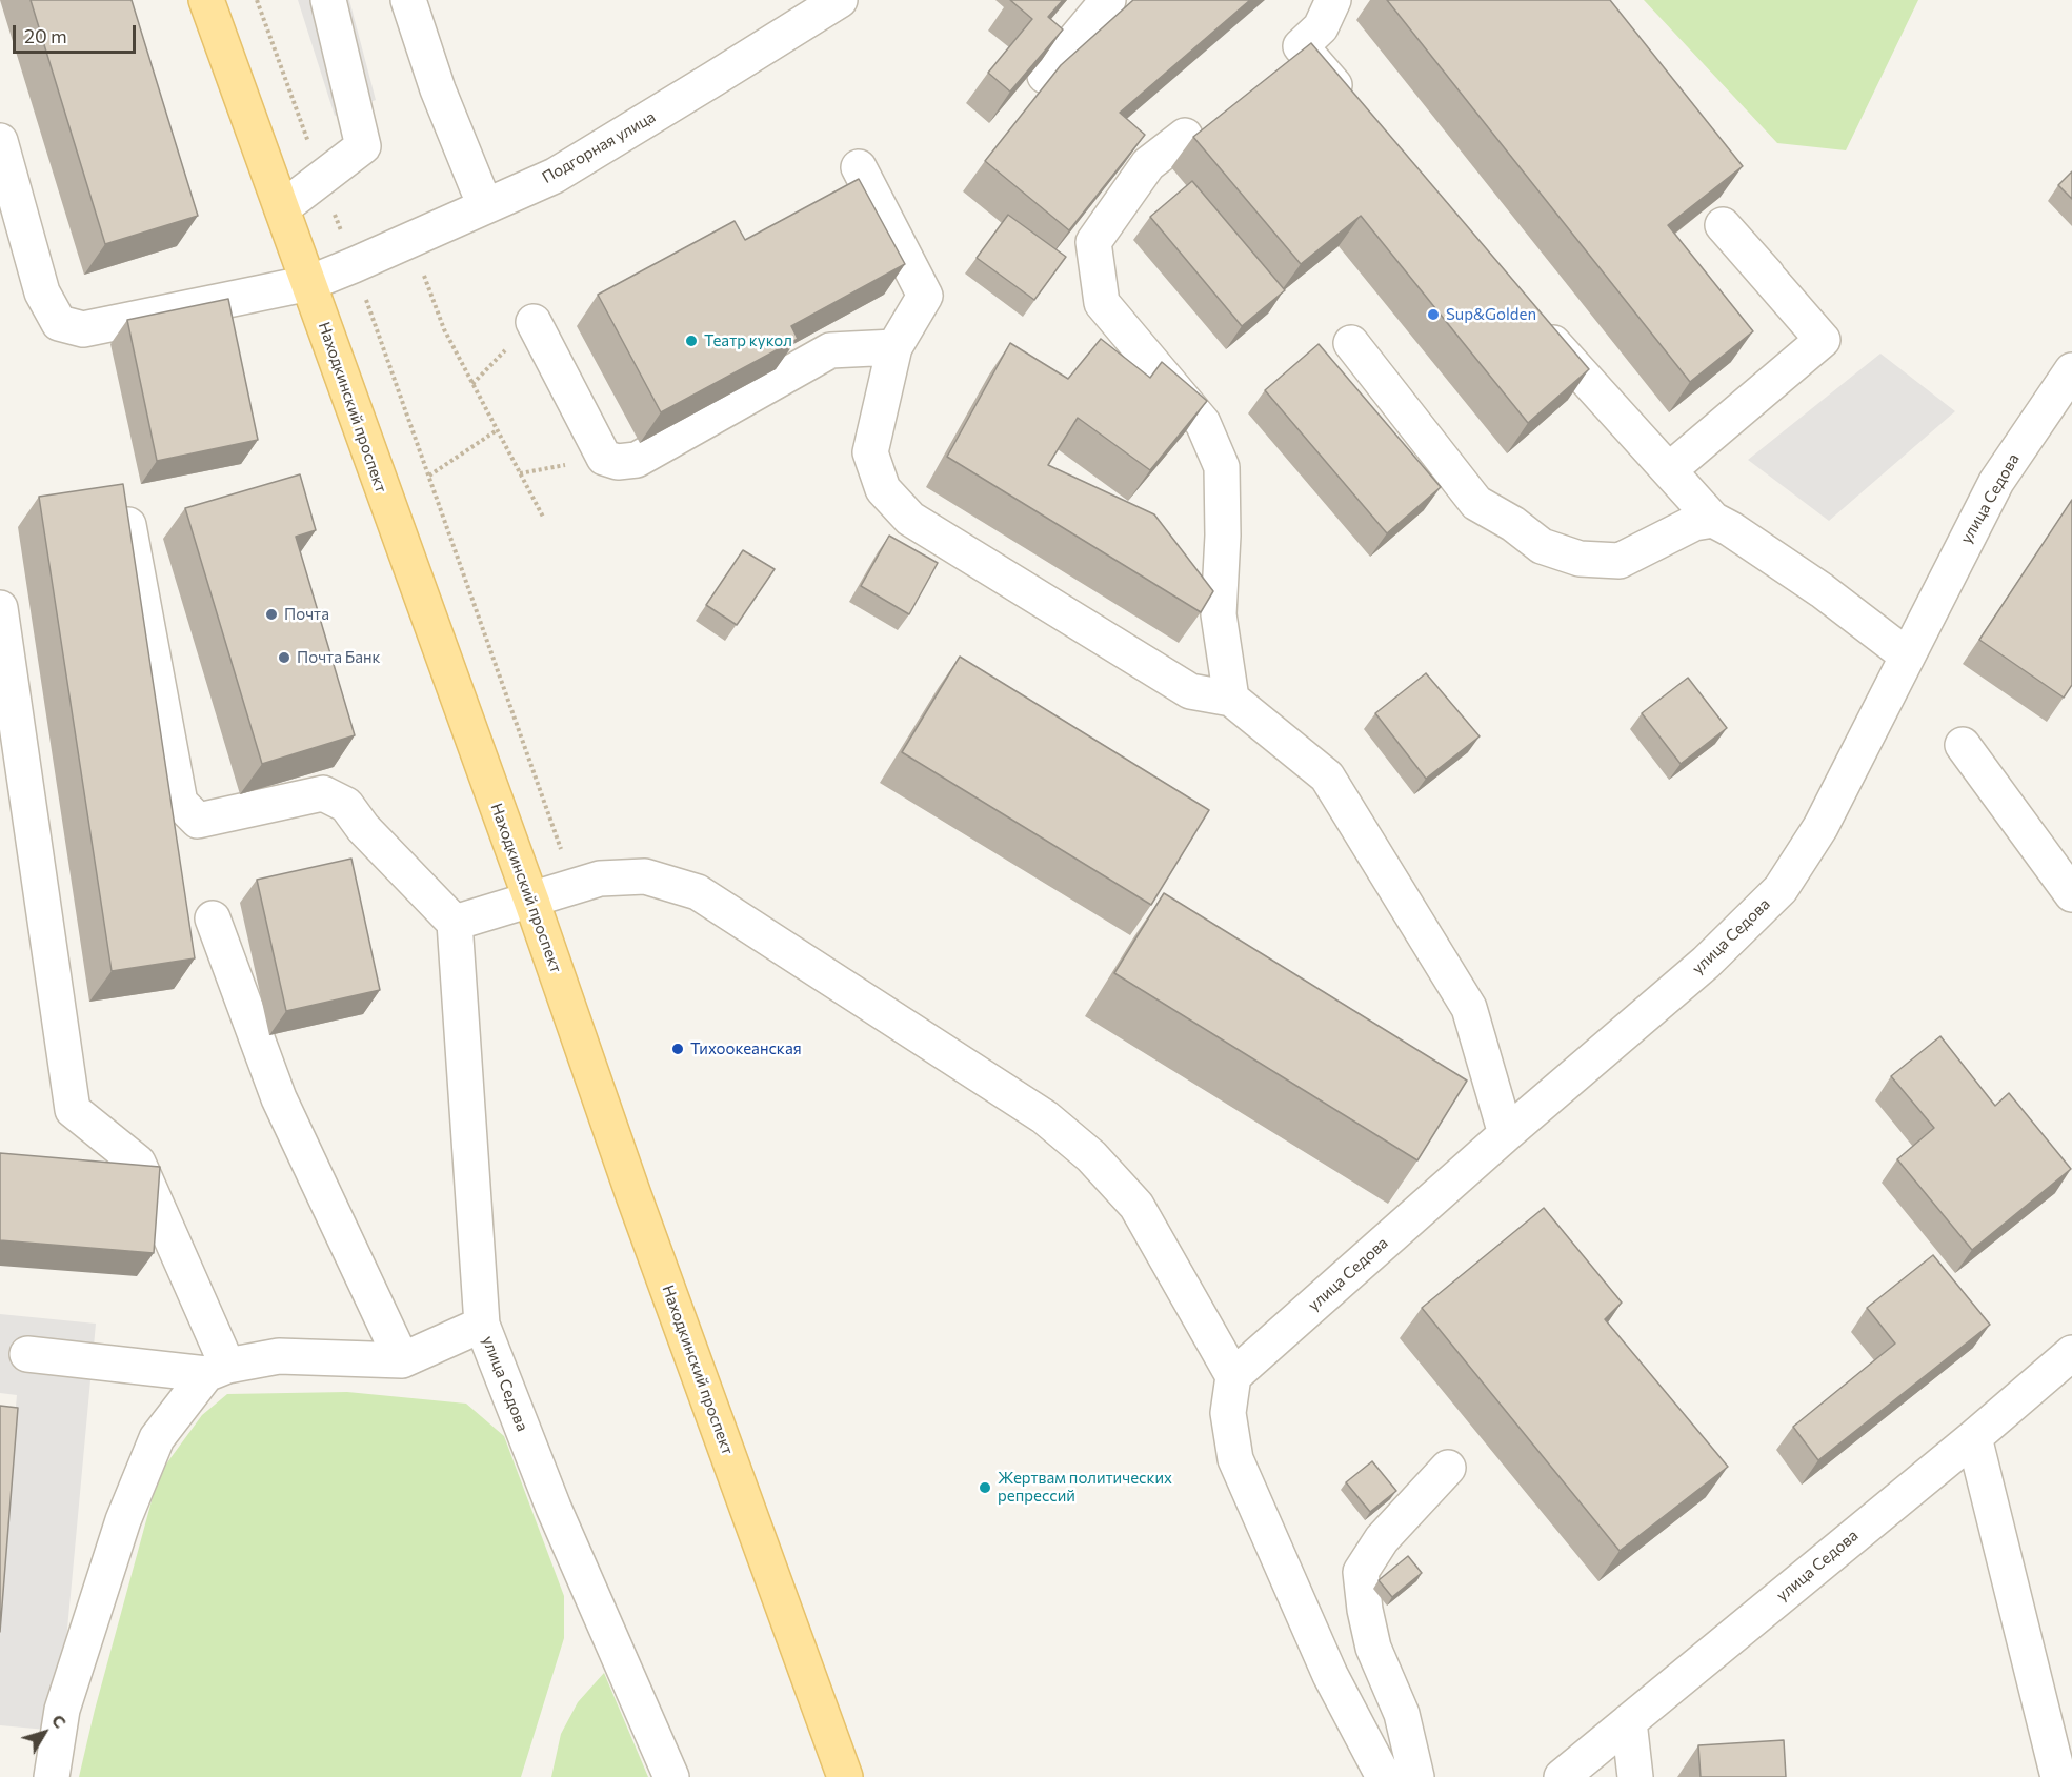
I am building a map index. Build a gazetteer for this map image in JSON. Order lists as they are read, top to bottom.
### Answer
{
  "streets": {
    "main road": ["Находкинский проспект"],
    "street": ["Подгорная улица", "улица Седова"]
  },
  "crossings": [
    ["Подгорная улица", "Находкинский проспект"]
  ],
  "places": [
    "Sup&Golden",
    "Театр кукол",
    "Почта",
    "Почта Банк",
    "Тихоокеанская",
    "Жертвам политических репрессий"
  ],
  "scale_bar": "20 m",
  "north": "top right"
}
